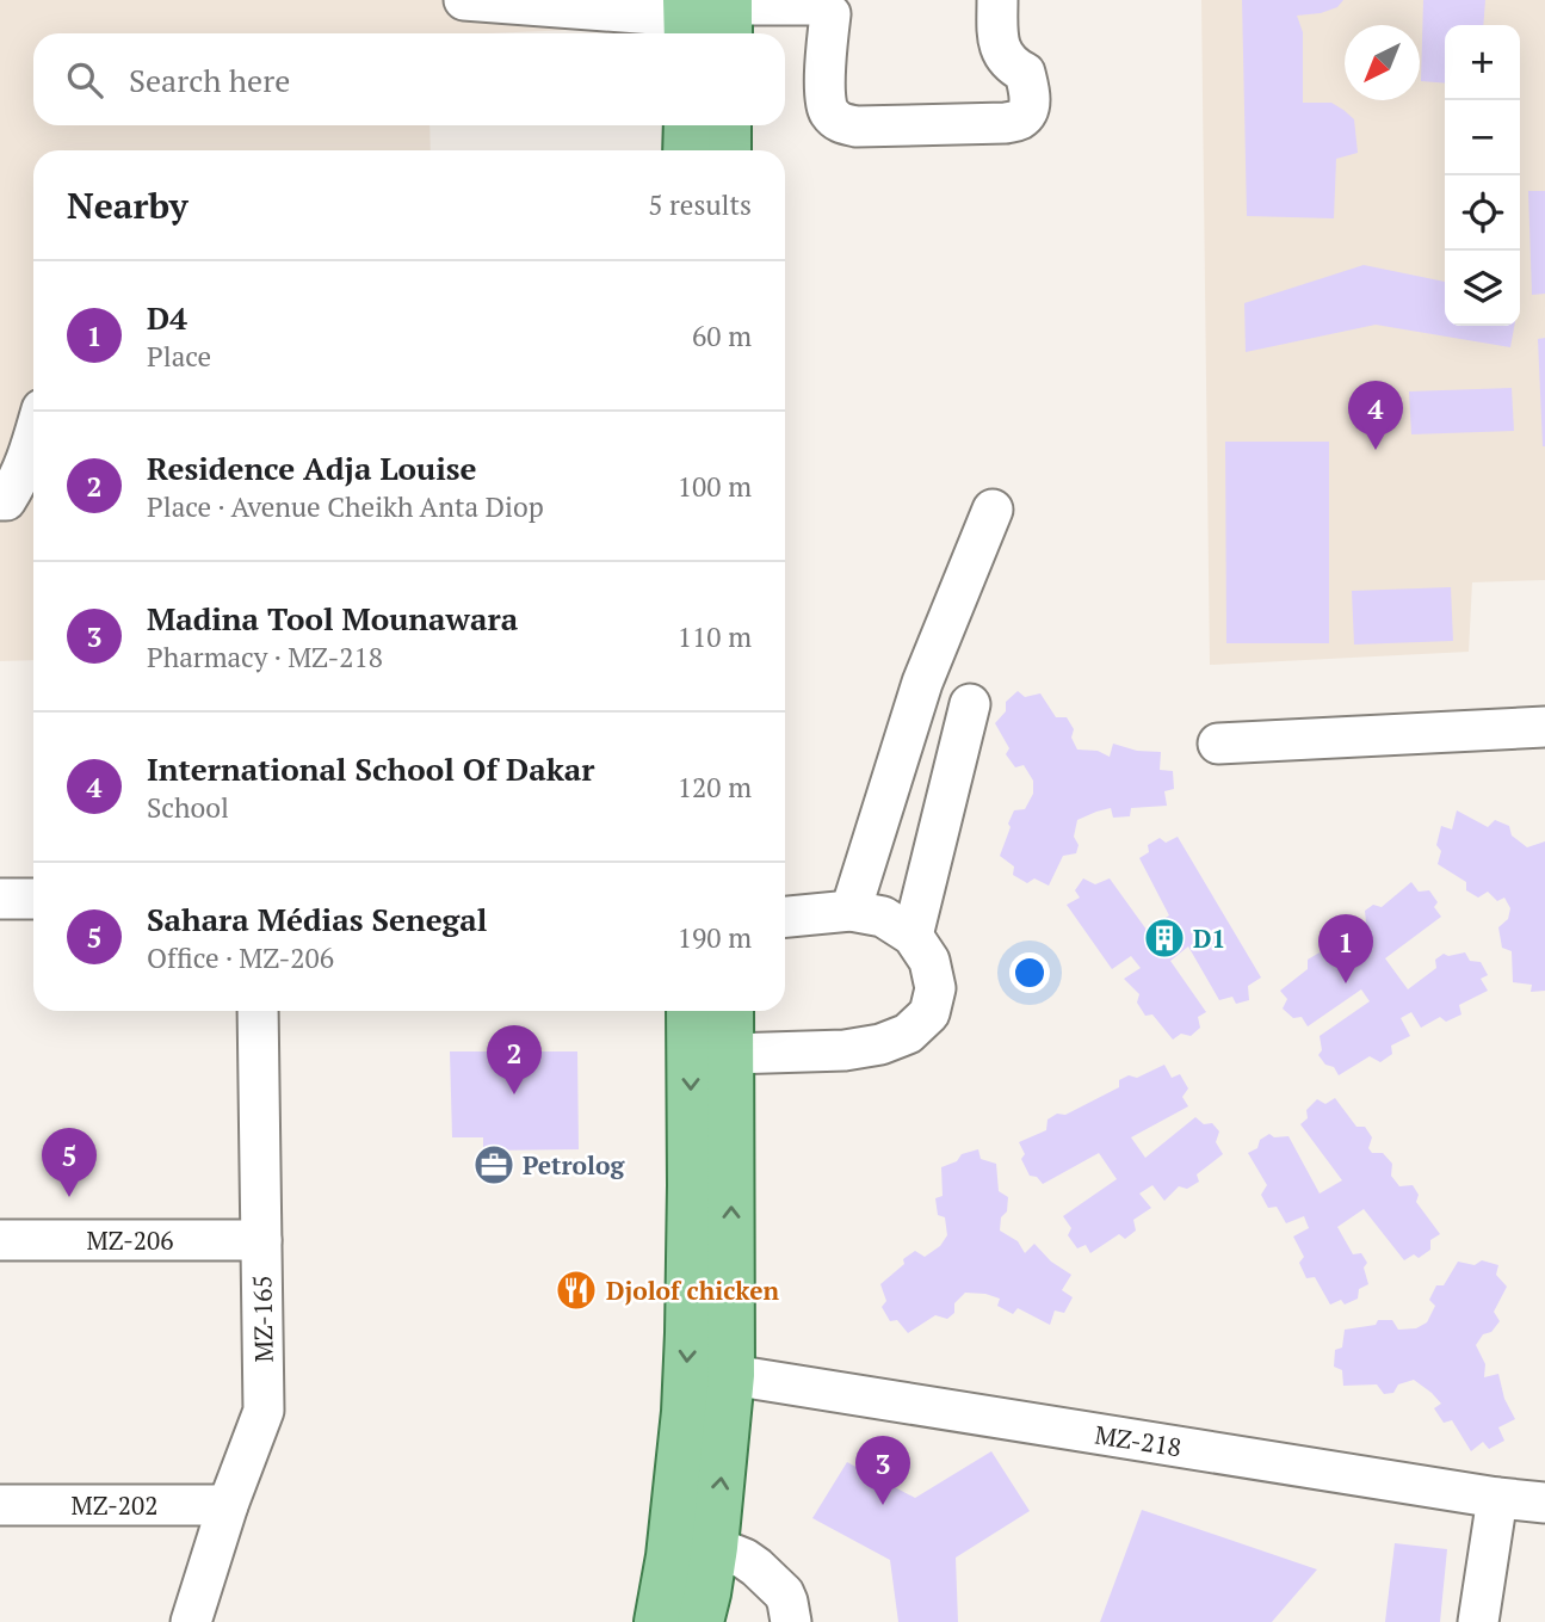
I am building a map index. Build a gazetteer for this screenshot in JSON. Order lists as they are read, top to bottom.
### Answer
{
  "streets": {
    "street": [
      "MZ-206",
      "MZ-165",
      "MZ-218",
      "MZ-202"
    ]
  },
  "crossings": [
    ["MZ-206", "MZ-165"],
    ["MZ-165", "MZ-202"]
  ],
  "places": {
    "building": ["D1"],
    "office": ["Petrolog"],
    "restaurant": ["Djolof chicken"]
  },
  "north": "bottom left",
  "page": {
    "map_buttons": ["+", "−"],
    "search": "Search here",
    "heading": ["Nearby", "5 results"],
    "list": [
      {
        "mark": "1",
        "name": "D4",
        "note": "Place",
        "value": "60 m"
      },
      {
        "mark": "2",
        "name": "Residence Adja Louise",
        "note": "Place · Avenue Cheikh Anta Diop",
        "value": "100 m"
      },
      {
        "mark": "3",
        "name": "Madina Tool Mounawara",
        "note": "Pharmacy · MZ-218",
        "value": "110 m"
      },
      {
        "mark": "4",
        "name": "International School Of Dakar",
        "note": "School",
        "value": "120 m"
      },
      {
        "mark": "5",
        "name": "Sahara Médias Senegal",
        "note": "Office · MZ-206",
        "value": "190 m"
      }
    ],
    "pins": [
      "4",
      "1",
      "2",
      "5",
      "3"
    ]
  }
}
